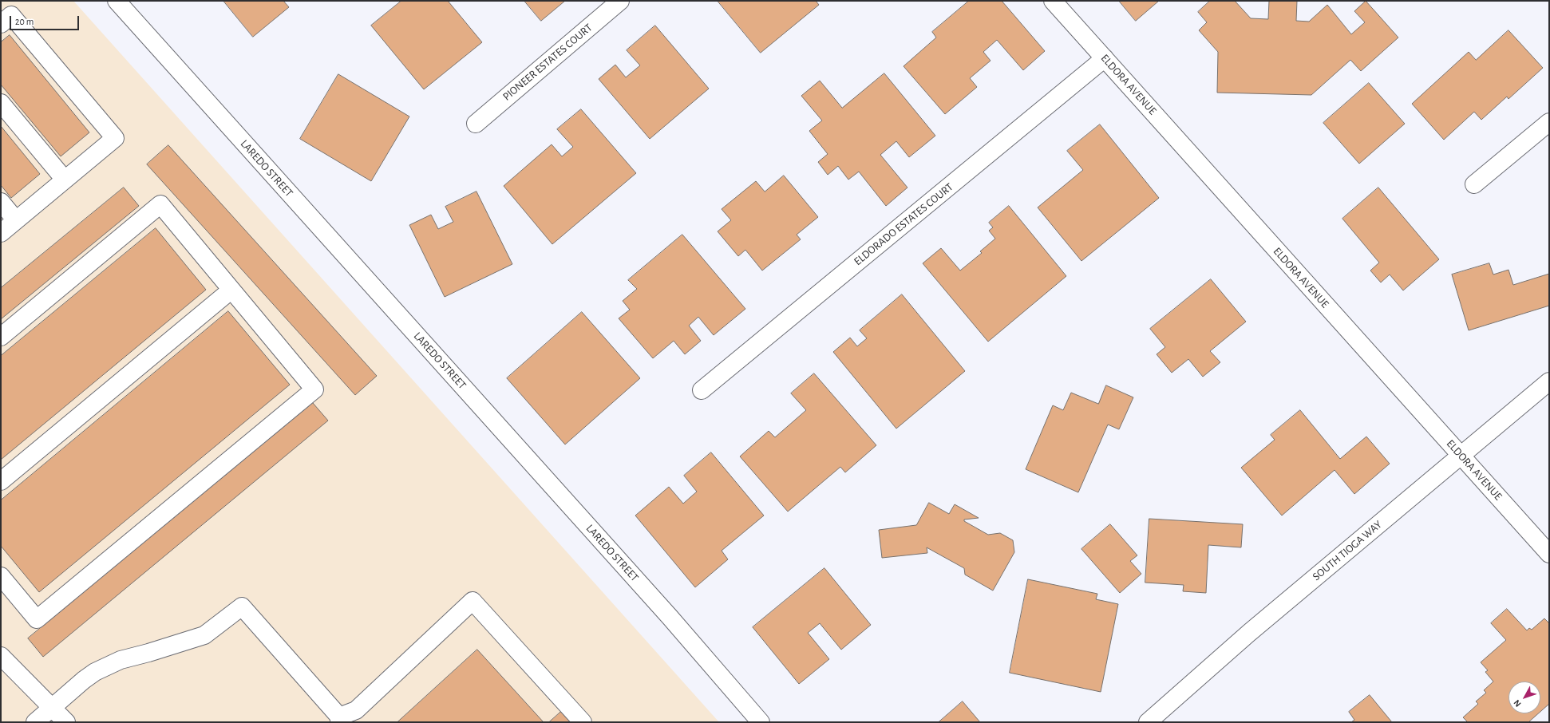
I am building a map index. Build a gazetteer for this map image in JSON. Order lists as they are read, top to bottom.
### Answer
{
  "streets": {
    "street": [
      "PIONEER ESTATES COURT",
      "ELDORA AVENUE",
      "LAREDO STREET",
      "ELDORADO ESTATES COURT",
      "SOUTH TIOGA WAY"
    ]
  },
  "crossings": [
    ["ELDORA AVENUE", "ELDORADO ESTATES COURT"],
    ["ELDORA AVENUE", "SOUTH TIOGA WAY"]
  ],
  "scale_bar": "20 m",
  "north": "bottom left"
}
